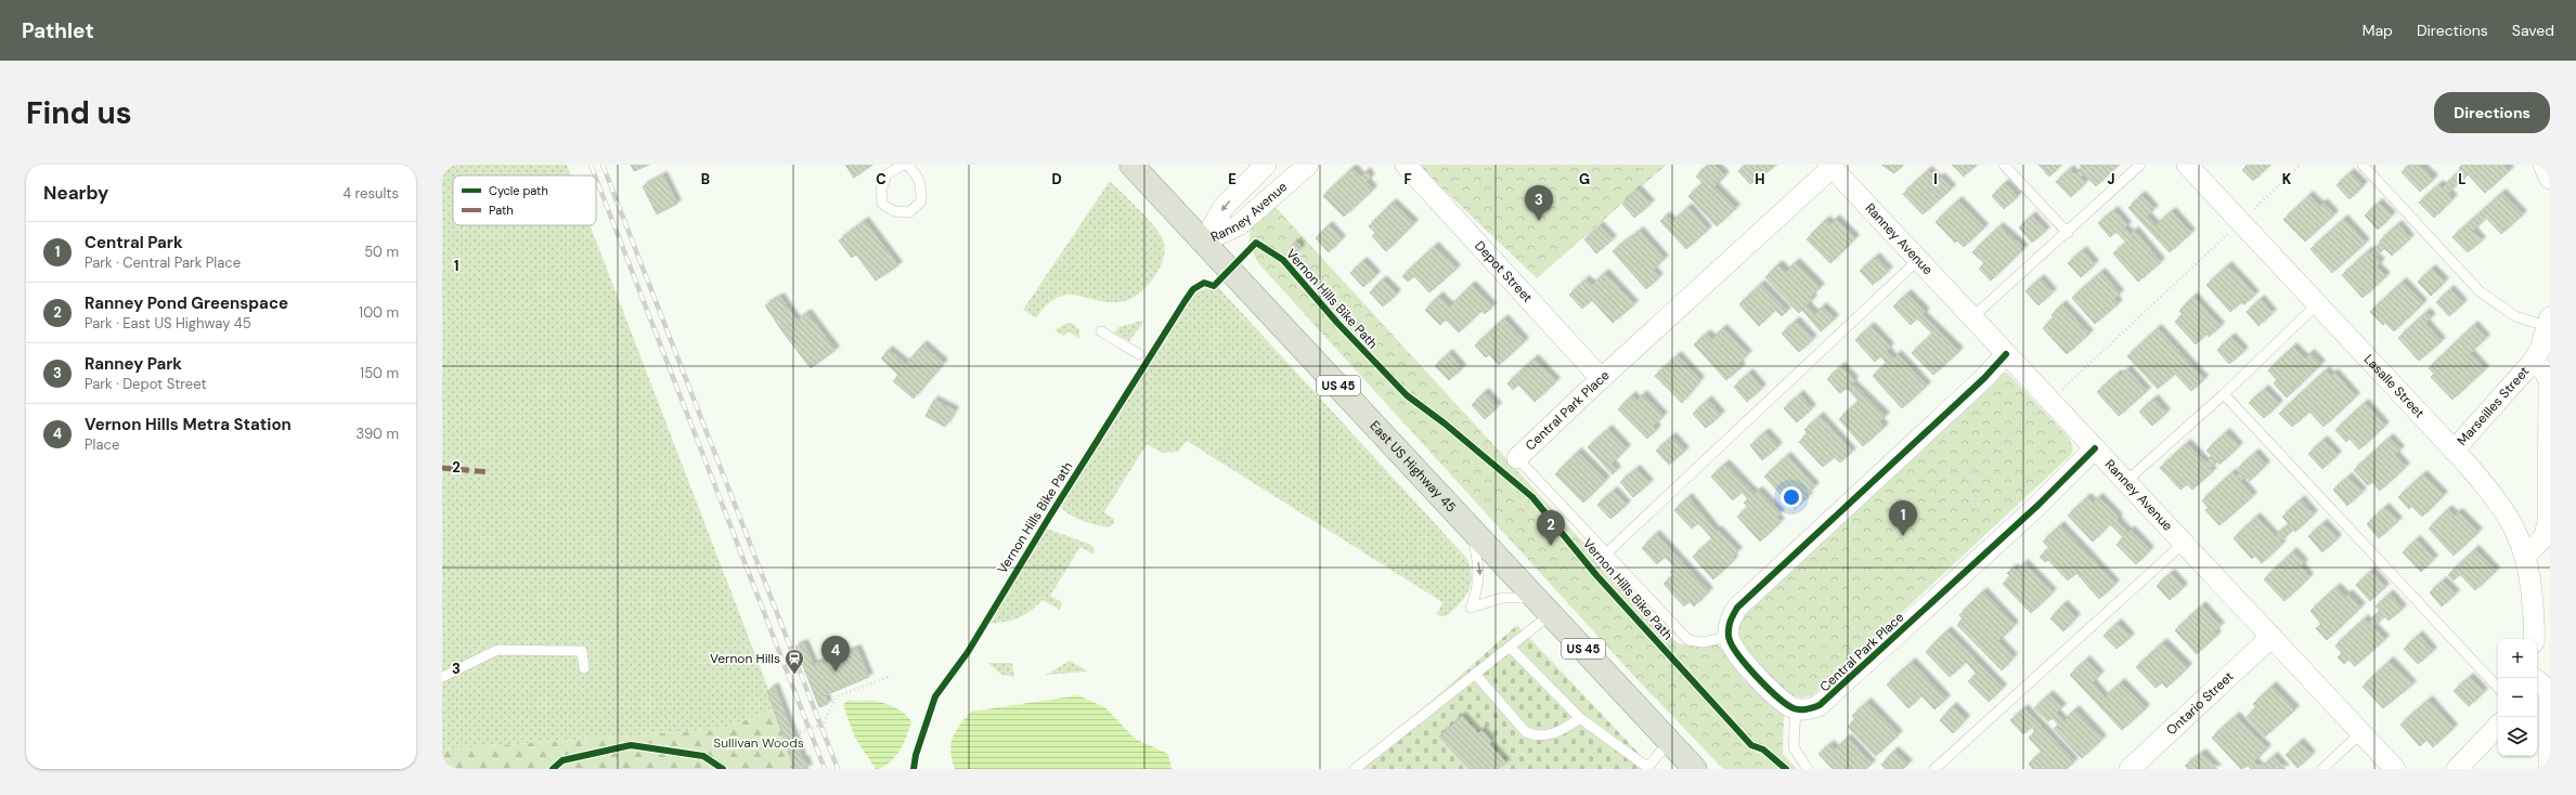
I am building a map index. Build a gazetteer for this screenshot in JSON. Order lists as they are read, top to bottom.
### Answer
{
  "streets": {
    "main road": ["US 45", "East US Highway 45"],
    "street": [
      "Ranney Avenue",
      "Depot Street",
      "Lasalle Street",
      "Marseilles Street",
      "Central Park Place",
      "Ontario Street"
    ],
    "cycle path": ["Vernon Hills Bike Path"]
  },
  "crossings": [
    ["Ranney Avenue", "Central Park Place"],
    ["Ranney Avenue", "East US Highway 45"],
    ["Ranney Avenue", "Ontario Street"],
    ["Depot Street", "Central Park Place"],
    ["Vernon Hills Bike Path", "East US Highway 45"],
    ["Lasalle Street", "Marseilles Street"]
  ],
  "parks": ["Sullivan Woods"],
  "places": {
    "station": ["Vernon Hills"]
  },
  "legend": ["Cycle path", "Path"],
  "page": {
    "header": "Pathlet",
    "nav": ["Map", "Directions", "Saved"],
    "buttons": "Directions",
    "title": "Find us",
    "heading": ["Nearby", "4 results"],
    "pins": [
      "3",
      "1",
      "2",
      "4"
    ],
    "list": [
      {
        "mark": "1",
        "name": "Central Park",
        "note": "Park · Central Park Place",
        "value": "50 m"
      },
      {
        "mark": "2",
        "name": "Ranney Pond Greenspace",
        "note": "Park · East US Highway 45",
        "value": "100 m"
      },
      {
        "mark": "3",
        "name": "Ranney Park",
        "note": "Park · Depot Street",
        "value": "150 m"
      },
      {
        "mark": "4",
        "name": "Vernon Hills Metra Station",
        "note": "Place",
        "value": "390 m"
      }
    ],
    "map_buttons": ["+", "−"]
  },
  "grid": {
    "columns": [
      "B",
      "C",
      "D",
      "E",
      "F",
      "G",
      "H",
      "I",
      "J",
      "K",
      "L"
    ],
    "rows": ["1", "2", "3"]
  }
}
